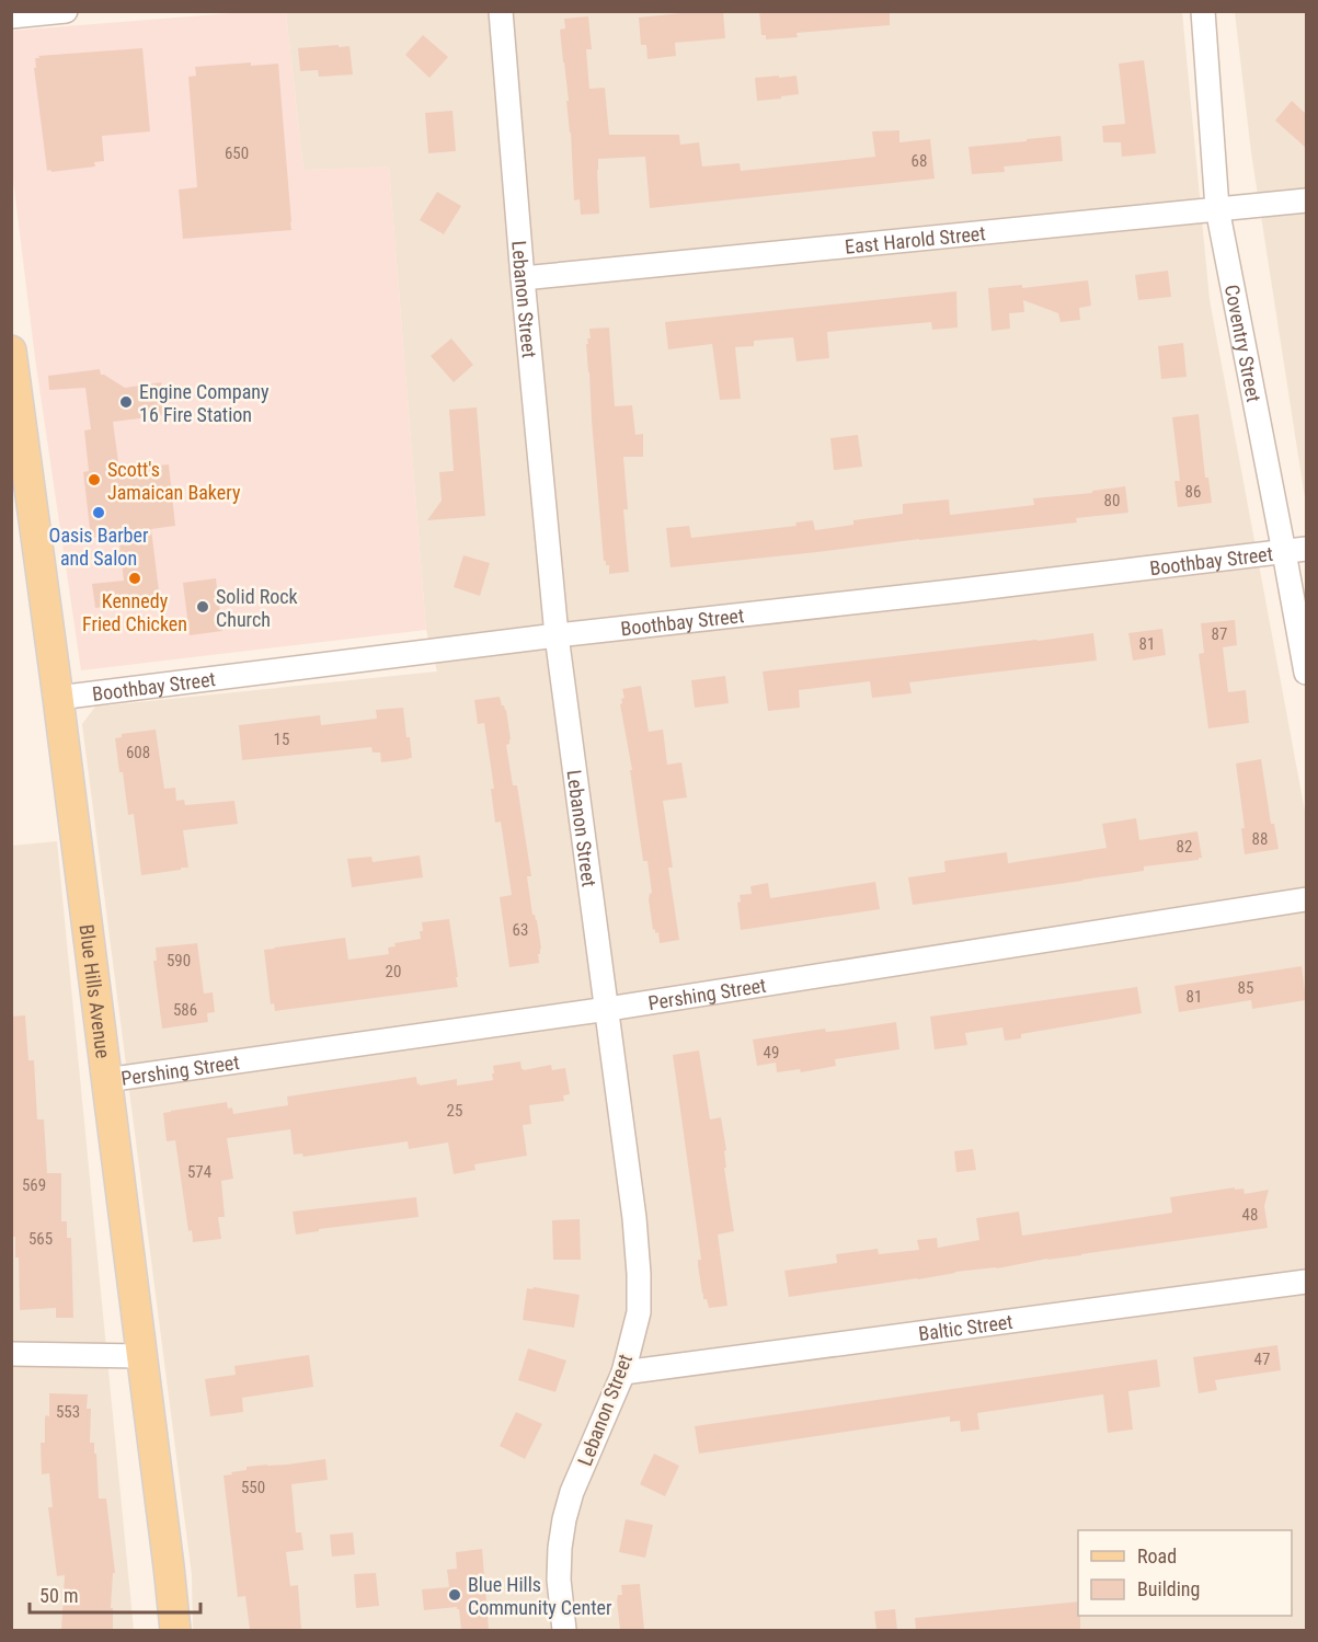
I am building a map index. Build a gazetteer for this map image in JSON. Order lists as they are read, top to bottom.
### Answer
{
  "streets": {
    "main road": ["Blue Hills Avenue"],
    "street": [
      "East Harold Street",
      "Lebanon Street",
      "Coventry Street",
      "Boothbay Street",
      "Pershing Street",
      "Baltic Street"
    ]
  },
  "crossings": [
    ["East Harold Street", "Lebanon Street"],
    ["East Harold Street", "Coventry Street"],
    ["Lebanon Street", "Boothbay Street"],
    ["Lebanon Street", "Pershing Street"],
    ["Lebanon Street", "Baltic Street"],
    ["Coventry Street", "Boothbay Street"],
    ["Boothbay Street", "Blue Hills Avenue"],
    ["Blue Hills Avenue", "Pershing Street"]
  ],
  "places": [
    "Engine Company 16 Fire Station",
    "Scott's Jamaican Bakery",
    "Oasis Barber and Salon",
    "Kennedy Fried Chicken",
    "Solid Rock Church",
    "Blue Hills Community Center"
  ],
  "house_numbers": [
    "650",
    "68",
    "86",
    "80",
    "87",
    "81",
    "15",
    "608",
    "88",
    "82",
    "63",
    "590",
    "20",
    "85",
    "81",
    "586",
    "49",
    "25",
    "574",
    "569",
    "48",
    "565",
    "47",
    "553",
    "550"
  ],
  "legend": ["Road", "Building"],
  "scale_bar": "50 m"
}
